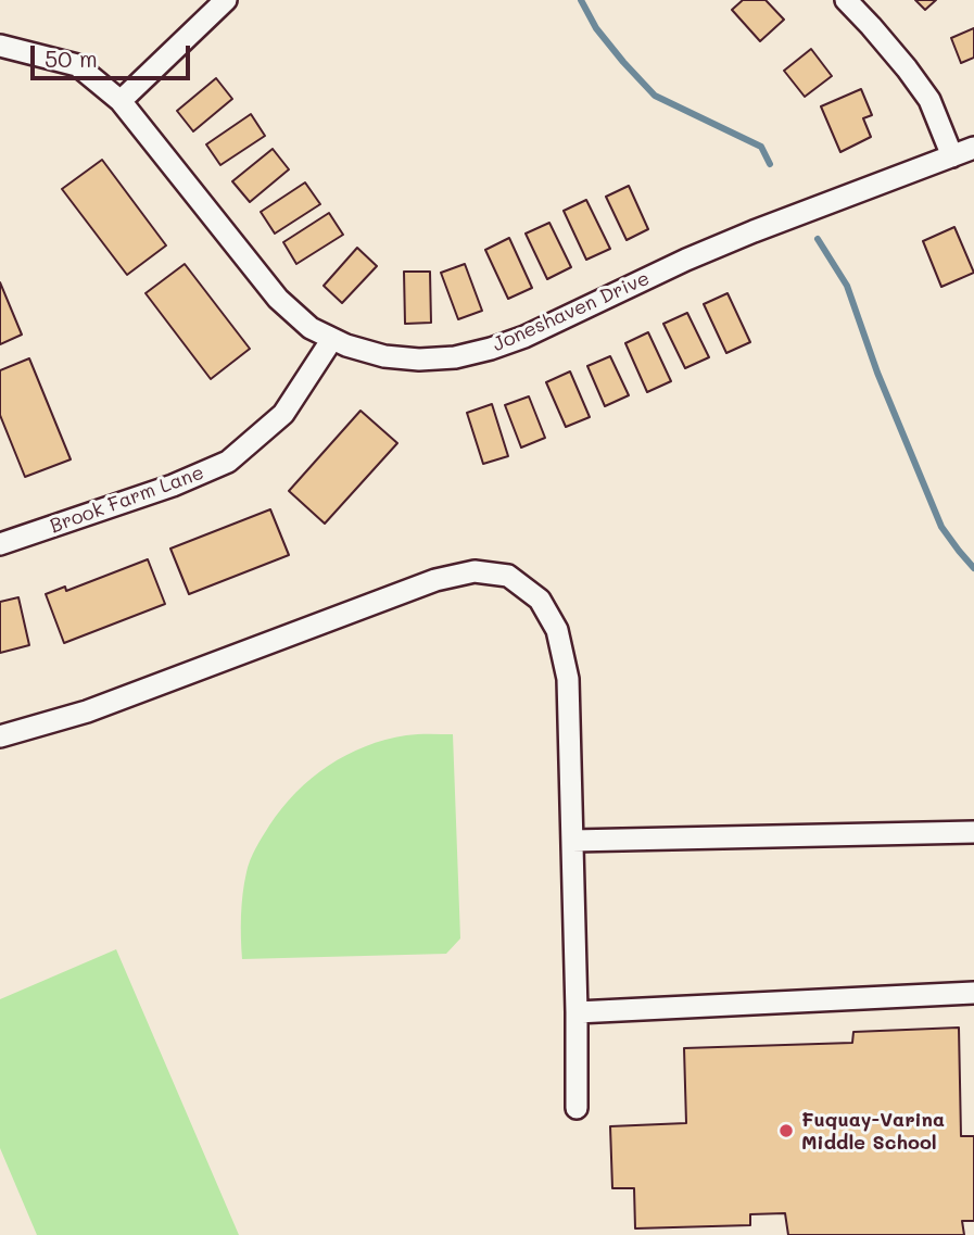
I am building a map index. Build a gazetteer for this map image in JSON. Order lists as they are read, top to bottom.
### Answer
{
  "streets": {
    "street": ["Joneshaven Drive", "Brook Farm Lane"]
  },
  "crossings": [
    ["Joneshaven Drive", "Brook Farm Lane"]
  ],
  "places": ["Fuquay-Varina Middle School"],
  "scale_bar": "50 m"
}
